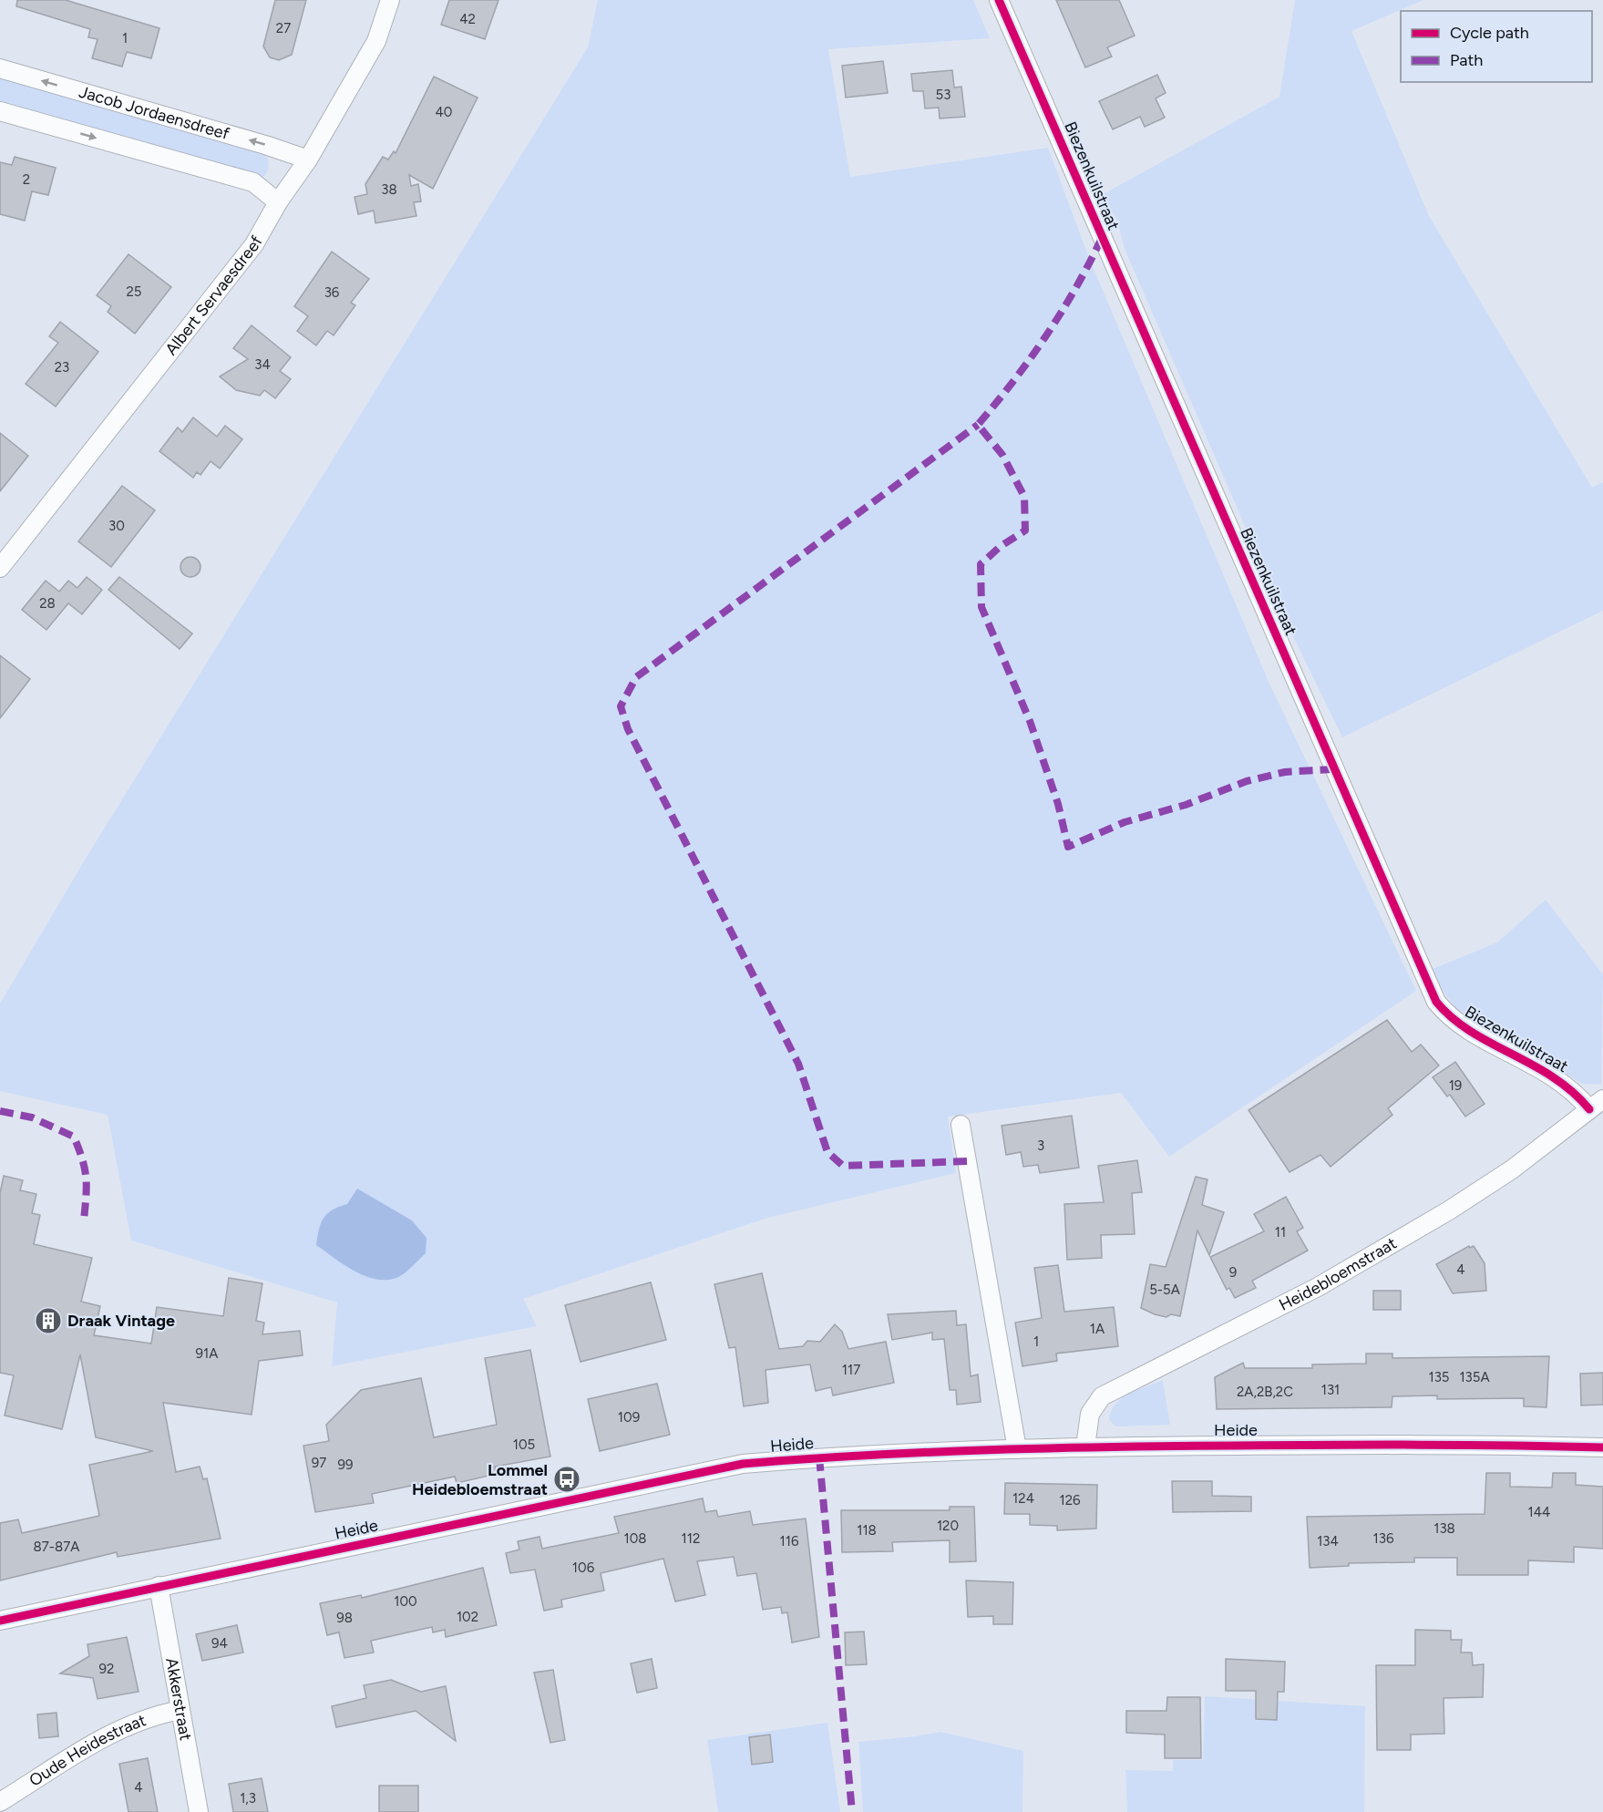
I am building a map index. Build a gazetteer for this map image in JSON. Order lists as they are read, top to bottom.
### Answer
{
  "streets": {
    "street": [
      "Jacob Jordaensdreef",
      "Biezenkuilstraat",
      "Albert Servaesdreef",
      "Heidebloemstraat",
      "Heide",
      "Akkerstraat",
      "Oude Heidestraat"
    ]
  },
  "crossings": [
    ["Jacob Jordaensdreef", "Albert Servaesdreef"],
    ["Biezenkuilstraat", "Heidebloemstraat"],
    ["Heidebloemstraat", "Heide"],
    ["Heide", "Akkerstraat"],
    ["Akkerstraat", "Oude Heidestraat"]
  ],
  "places": {
    "building": ["Draak Vintage"],
    "bus stop": ["Lommel Heidebloemstraat"]
  },
  "house_numbers": [
    "42",
    "27",
    "1",
    "53",
    "40",
    "2",
    "38",
    "25",
    "36",
    "34",
    "23",
    "30",
    "28",
    "19",
    "3",
    "11",
    "4",
    "9",
    "5-5A",
    "1A",
    "1",
    "91A",
    "117",
    "135",
    "135A",
    "131",
    "2A,2B,2C",
    "109",
    "105",
    "97",
    "99",
    "124",
    "126",
    "144",
    "120",
    "138",
    "118",
    "108",
    "112",
    "136",
    "116",
    "134",
    "87-87A",
    "106",
    "100",
    "102",
    "98",
    "94",
    "92",
    "4",
    "1,3"
  ],
  "legend": ["Cycle path", "Path"]
}
